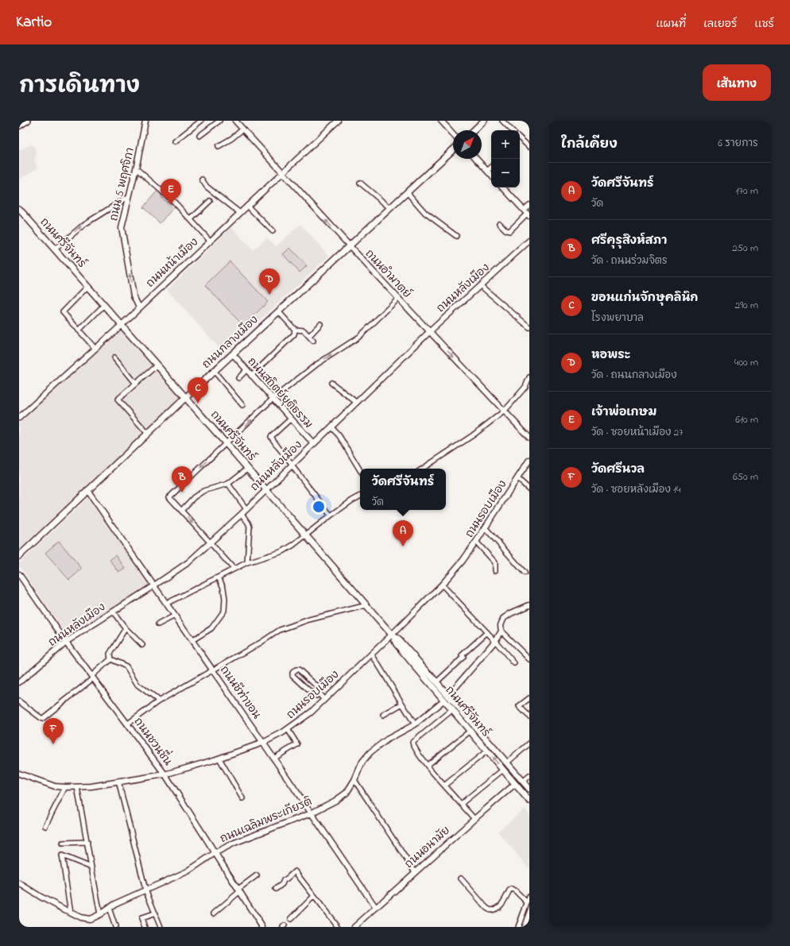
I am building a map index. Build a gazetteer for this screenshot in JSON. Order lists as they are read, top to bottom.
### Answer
{
  "streets": {
    "main road": ["ถนนศรีจันทร์", "ถนนกลางเมือง"],
    "street": [
      "ถนน 5 พฤศจิกา",
      "ถนนหน้าเมือง",
      "ถนนอำมาตย์",
      "ถนนหลังเมือง",
      "ถนนสถิตย์ยุติธรรม",
      "ถนนรอบเมือง",
      "ถนนชีท่าขอน",
      "ถนนชวนชื่น",
      "ถนนเฉลิมพระเกียรติ",
      "ถนนอนามัย"
    ]
  },
  "crossings": [
    ["ถนน 5 พฤศจิกา", "ถนนหน้าเมือง"],
    ["ถนนศรีจันทร์", "ถนนหน้าเมือง"],
    ["ถนนศรีจันทร์", "ถนนหลังเมือง"],
    ["ถนนศรีจันทร์", "ถนนกลางเมือง"],
    ["ถนนศรีจันทร์", "ถนนรอบเมือง"],
    ["ถนนศรีจันทร์", "ถนนเฉลิมพระเกียรติ"],
    ["ถนนศรีจันทร์", "ถนนอนามัย"],
    ["ถนนหน้าเมือง", "ถนนอำมาตย์"],
    ["ถนนอำมาตย์", "ถนนหลังเมือง"],
    ["ถนนอำมาตย์", "ถนนกลางเมือง"],
    ["ถนนหลังเมือง", "ถนนสถิตย์ยุติธรรม"],
    ["ถนนหลังเมือง", "ถนนชีท่าขอน"],
    ["ถนนหลังเมือง", "ถนนชวนชื่น"],
    ["ถนนกลางเมือง", "ถนนสถิตย์ยุติธรรม"],
    ["ถนนกลางเมือง", "ถนนชีท่าขอน"],
    ["ถนนรอบเมือง", "ถนนชีท่าขอน"],
    ["ถนนรอบเมือง", "ถนนชวนชื่น"],
    ["ถนนชีท่าขอน", "ถนนเฉลิมพระเกียรติ"],
    ["ถนนชีท่าขอน", "ถนนอนามัย"],
    ["ถนนชวนชื่น", "ถนนเฉลิมพระเกียรติ"]
  ],
  "one_way": ["ถนน 5 พฤศจิกา"],
  "north": "top right",
  "page": {
    "header": "Kartio",
    "nav": ["แผนที่", "เลเยอร์", "แชร์"],
    "title": "การเดินทาง",
    "buttons": "เส้นทาง",
    "heading": ["ใกล้เคียง", "6 รายการ"],
    "map_buttons": ["+", "−"],
    "list": [
      {
        "mark": "A",
        "name": "วัดศรีจันทร์",
        "note": "วัด",
        "value": "170 m"
      },
      {
        "mark": "B",
        "name": "ศรีคุรุสิงห์สภา",
        "note": "วัด · ถนนร่วมจิตร",
        "value": "250 m"
      },
      {
        "mark": "C",
        "name": "ขอนแก่นจักษุคลินิก",
        "note": "โรงพยาบาล",
        "value": "290 m"
      },
      {
        "mark": "D",
        "name": "หอพระ",
        "note": "วัด · ถนนกลางเมือง",
        "value": "400 m"
      },
      {
        "mark": "E",
        "name": "เจ้าพ่อเกษม",
        "note": "วัด · ซอยหน้าเมือง 27",
        "value": "610 m"
      },
      {
        "mark": "F",
        "name": "วัดศรีนวล",
        "note": "วัด · ซอยหลังเมือง 14",
        "value": "650 m"
      }
    ],
    "pins": [
      "E",
      "D",
      "C",
      "B",
      "A",
      "F"
    ],
    "popup": ["วัดศรีจันทร์", "วัด"]
  }
}
